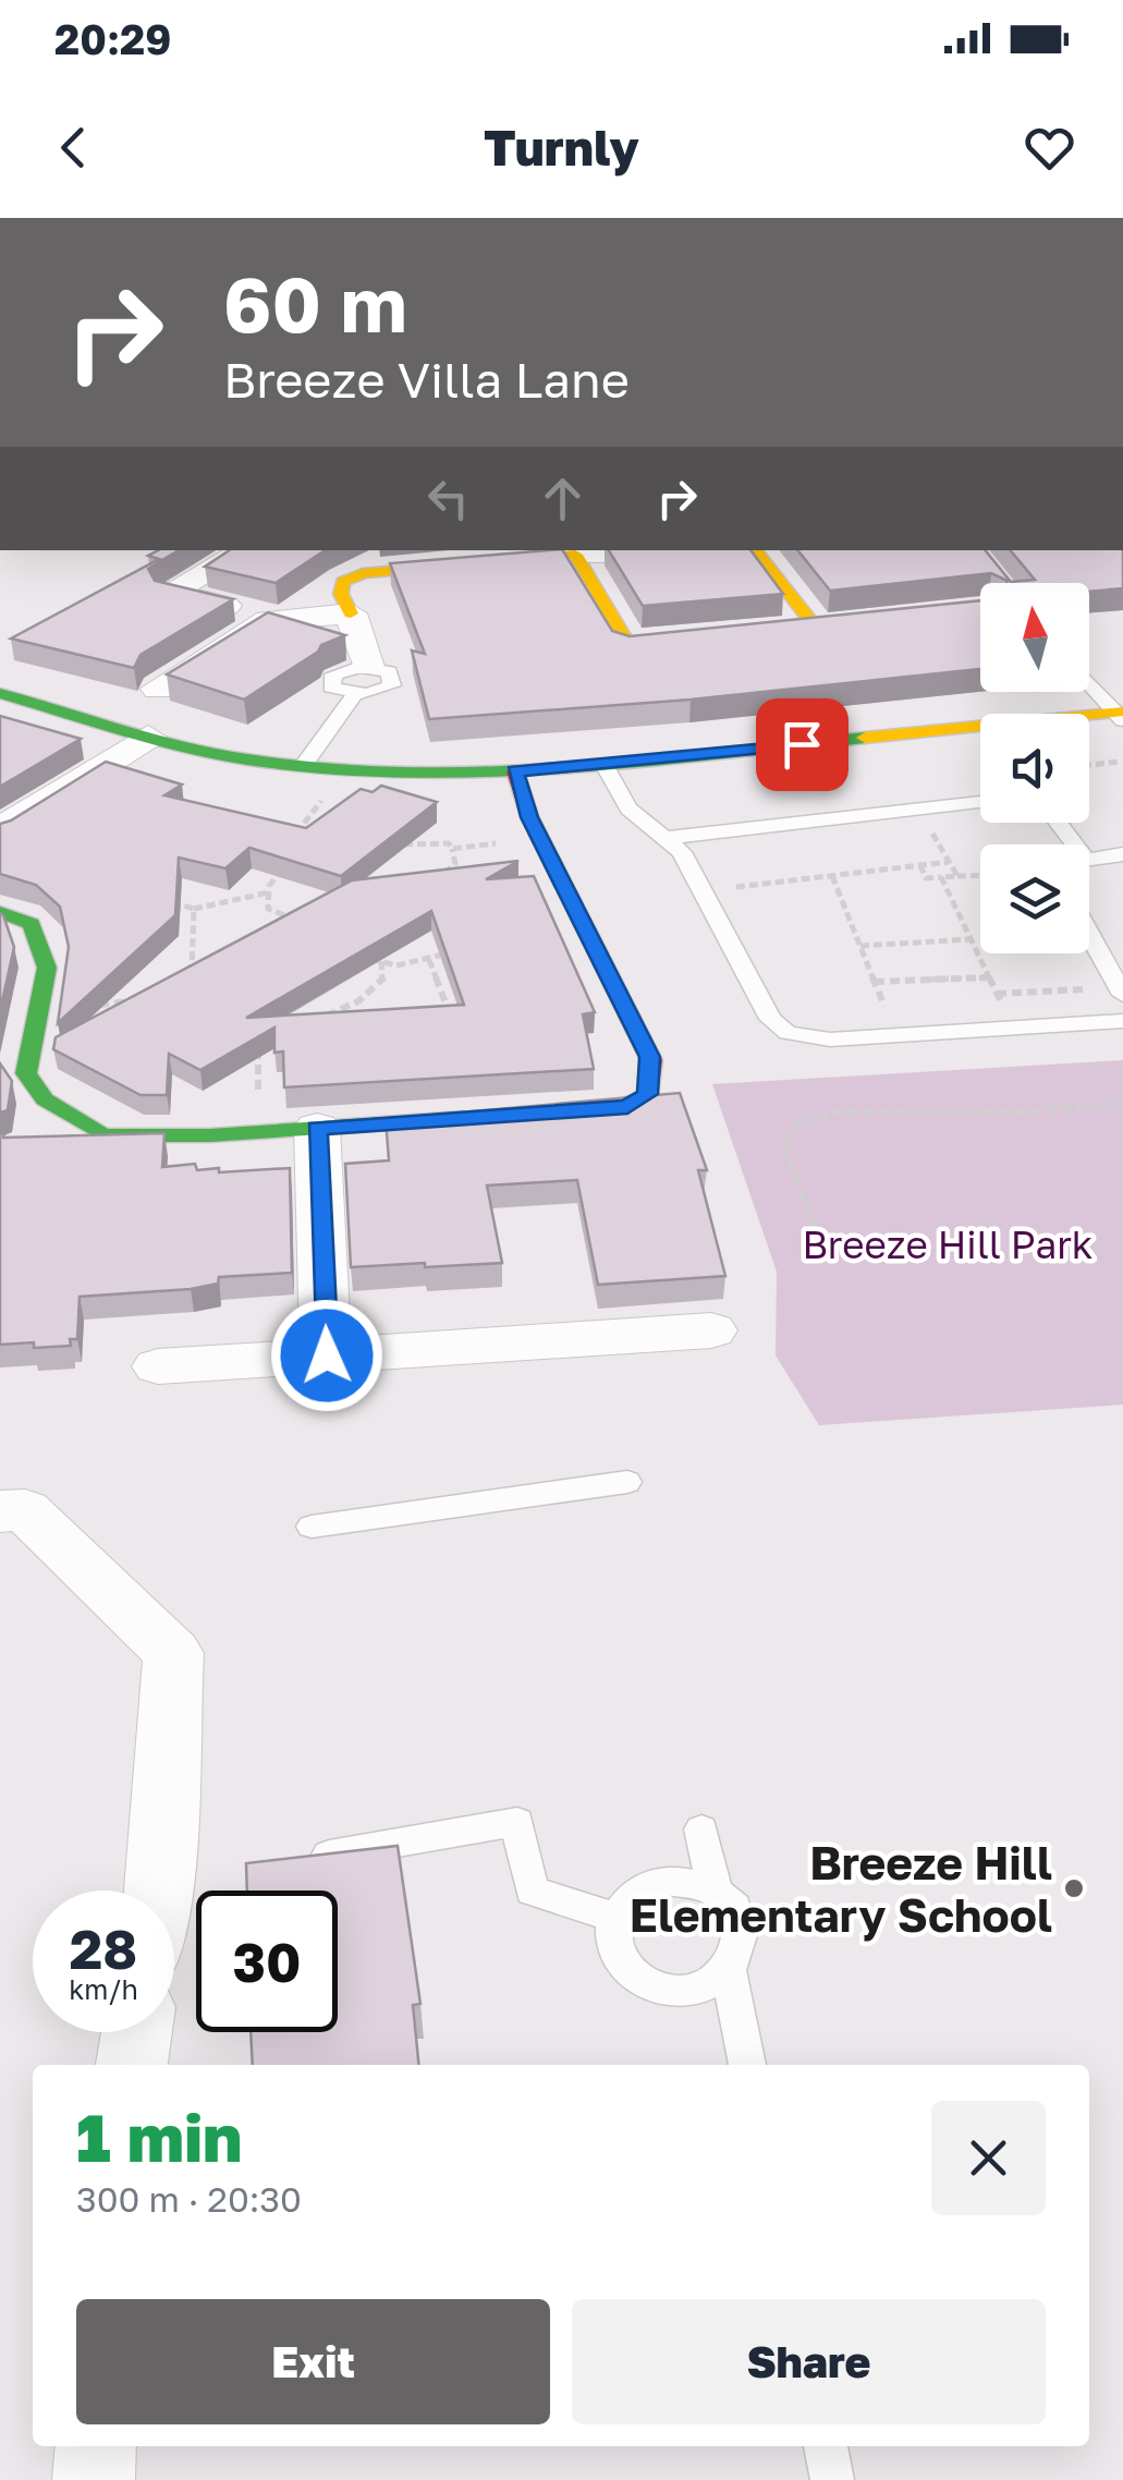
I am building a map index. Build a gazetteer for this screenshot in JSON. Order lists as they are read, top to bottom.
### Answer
{
  "parks": ["Breeze Hill Park"],
  "places": ["Breeze Hill Elementary School"],
  "north": "top",
  "page": {
    "status": "20:29",
    "header": "Turnly",
    "turn": ["60 m", "Breeze Villa Lane"],
    "speed": "28 km/h",
    "limit": "30",
    "heading": ["1 min", "300 m · 20:30"],
    "buttons": ["Exit", "Share"]
  }
}
